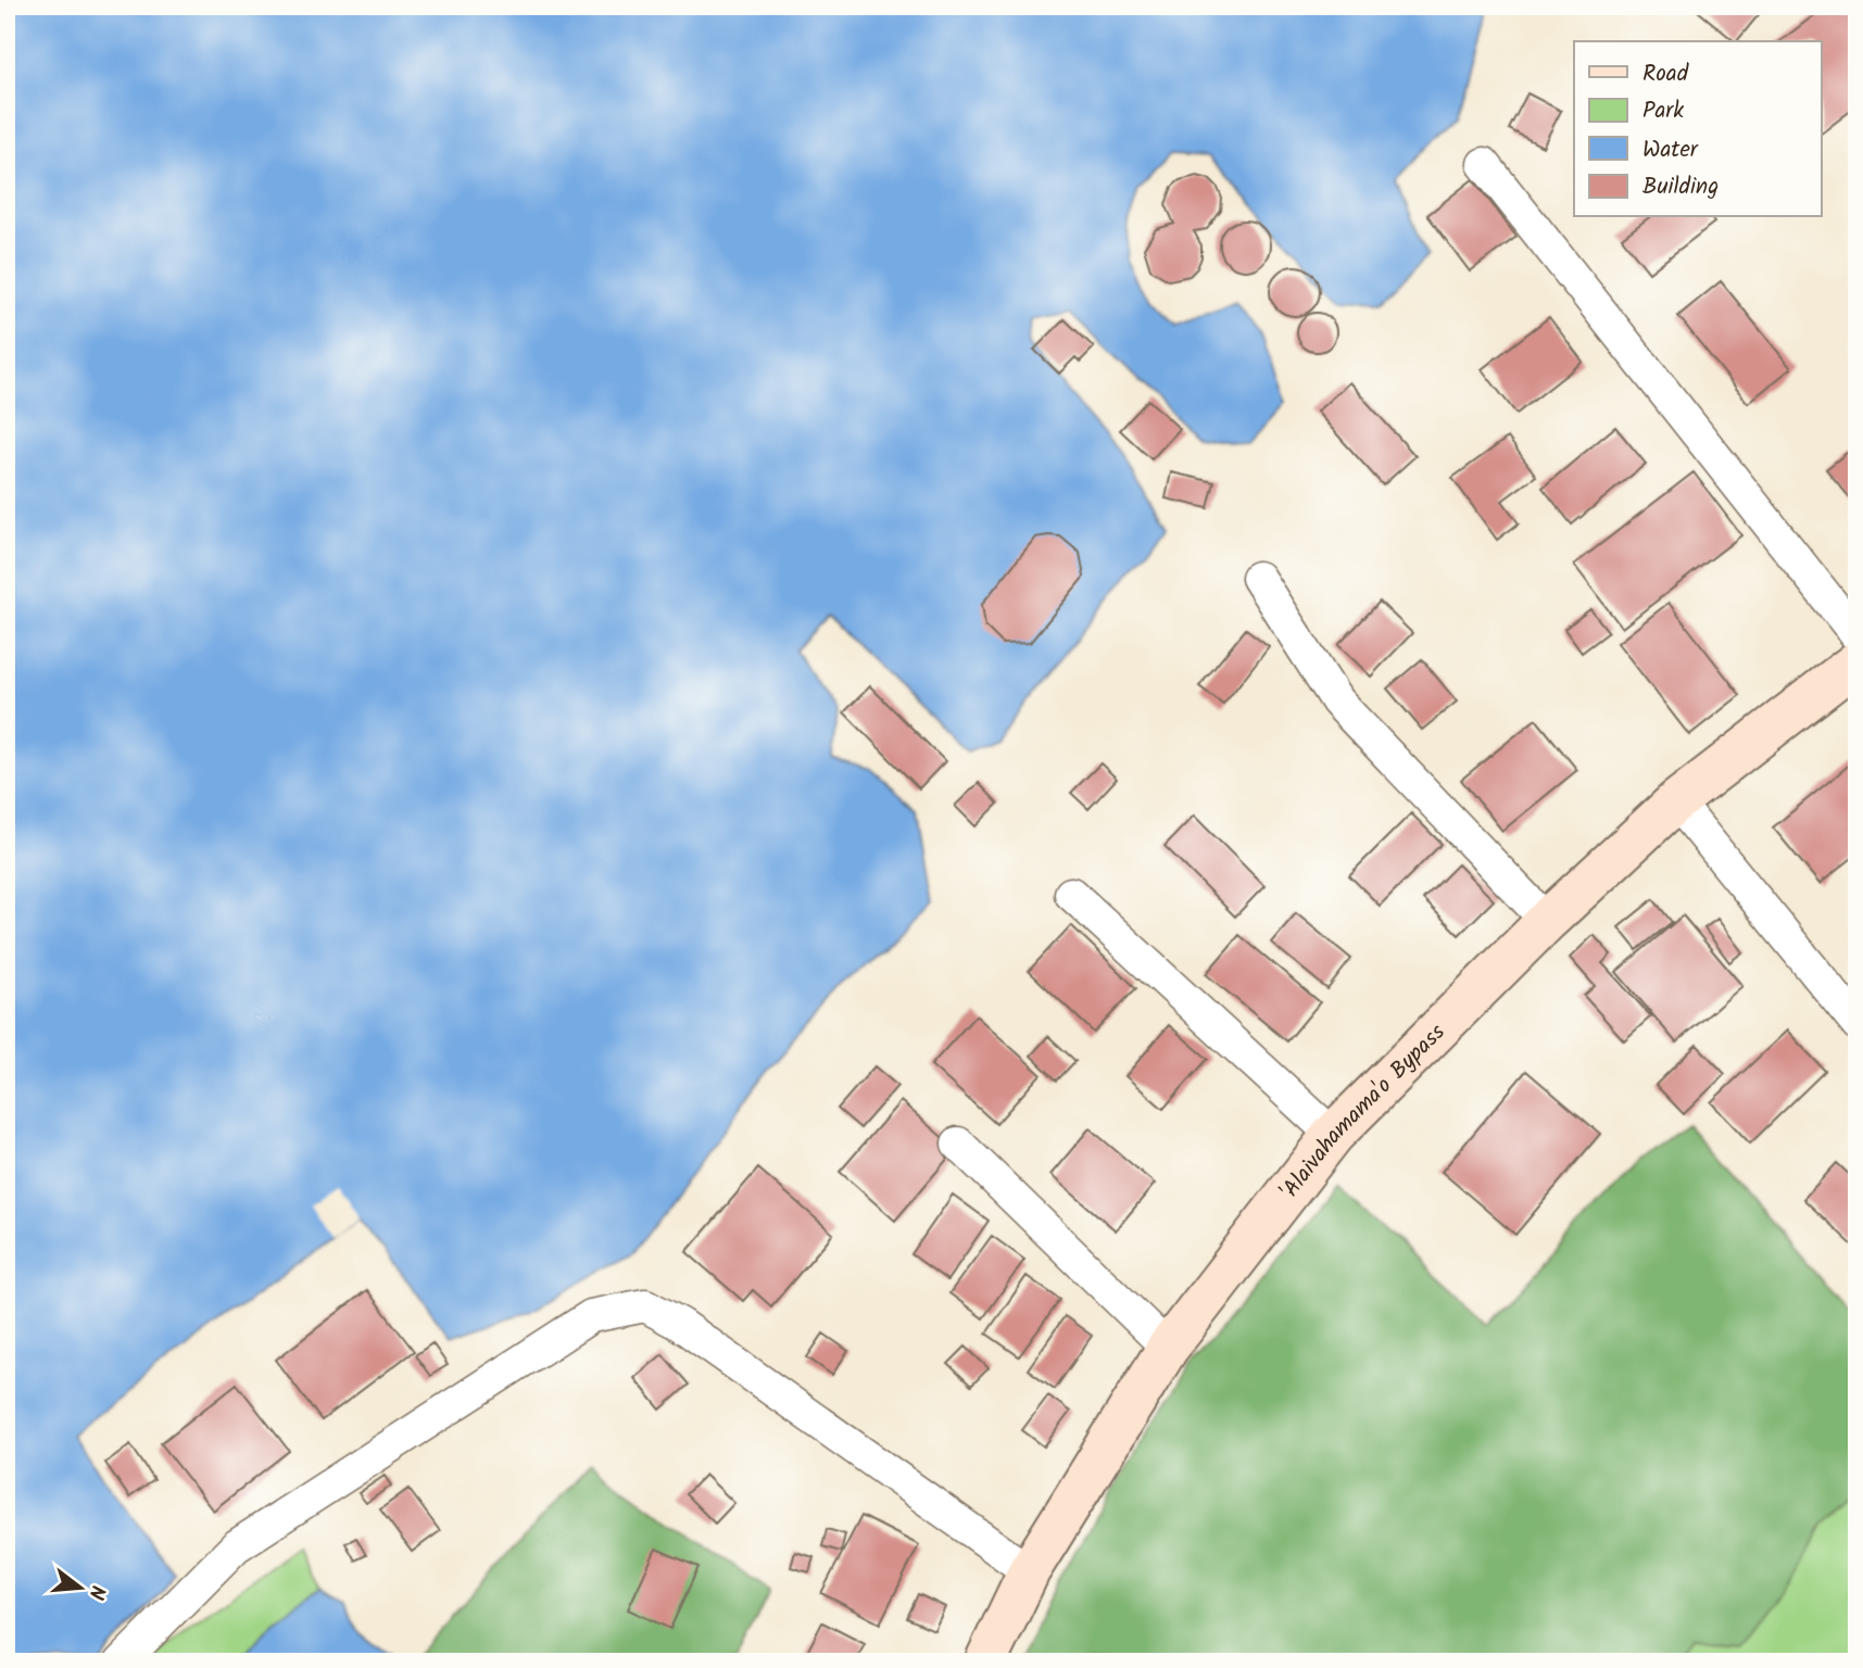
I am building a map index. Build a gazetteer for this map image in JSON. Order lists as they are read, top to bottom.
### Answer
{
  "streets": {
    "main road": ["'Alaivahamama'o Bypass"]
  },
  "legend": [
    "Road",
    "Park",
    "Water",
    "Building"
  ],
  "north": "right"
}
